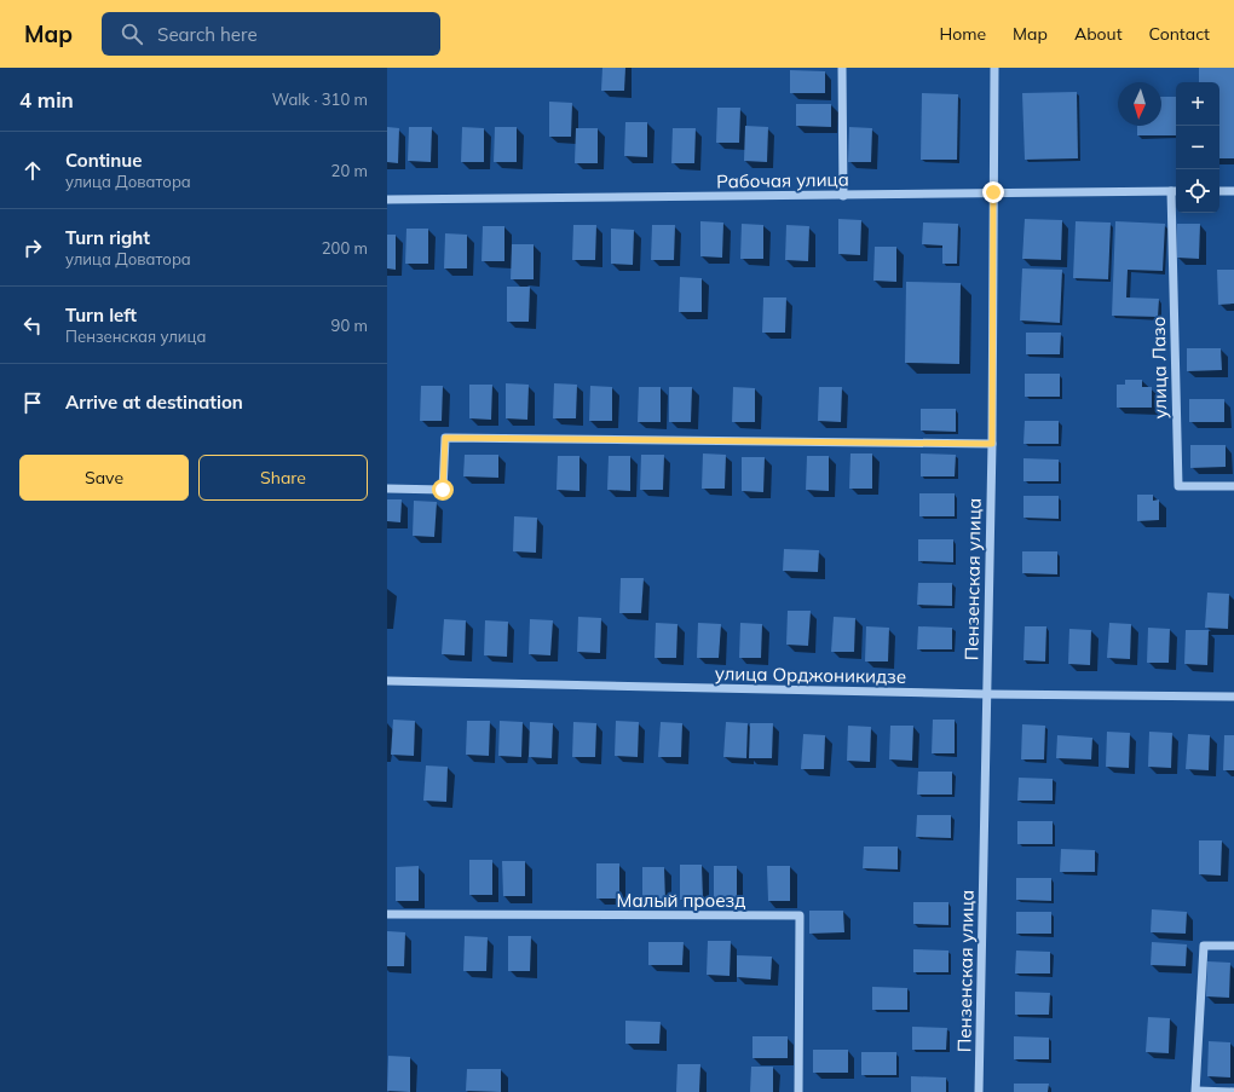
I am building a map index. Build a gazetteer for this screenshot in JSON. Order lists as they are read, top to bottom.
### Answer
{
  "streets": {
    "street": [
      "Рабочая улица",
      "улица Лазо",
      "Пензенская улица",
      "улица Орджоникидзе",
      "Малый проезд"
    ]
  },
  "crossings": [
    ["Рабочая улица", "улица Лазо"],
    ["Рабочая улица", "Пензенская улица"],
    ["Пензенская улица", "улица Орджоникидзе"]
  ],
  "north": "bottom",
  "page": {
    "header": "Map",
    "search": "Search here",
    "nav": [
      "Home",
      "Map",
      "About",
      "Contact"
    ],
    "heading": ["4 min", "Walk · 310 m"],
    "map_buttons": ["+", "−"],
    "list": [
      ["Continue", "улица Доватора", "20 m"],
      ["Turn right", "улица Доватора", "200 m"],
      ["Turn left", "Пензенская улица", "90 m"],
      "Arrive at destination"
    ],
    "buttons": ["Save", "Share"]
  }
}
